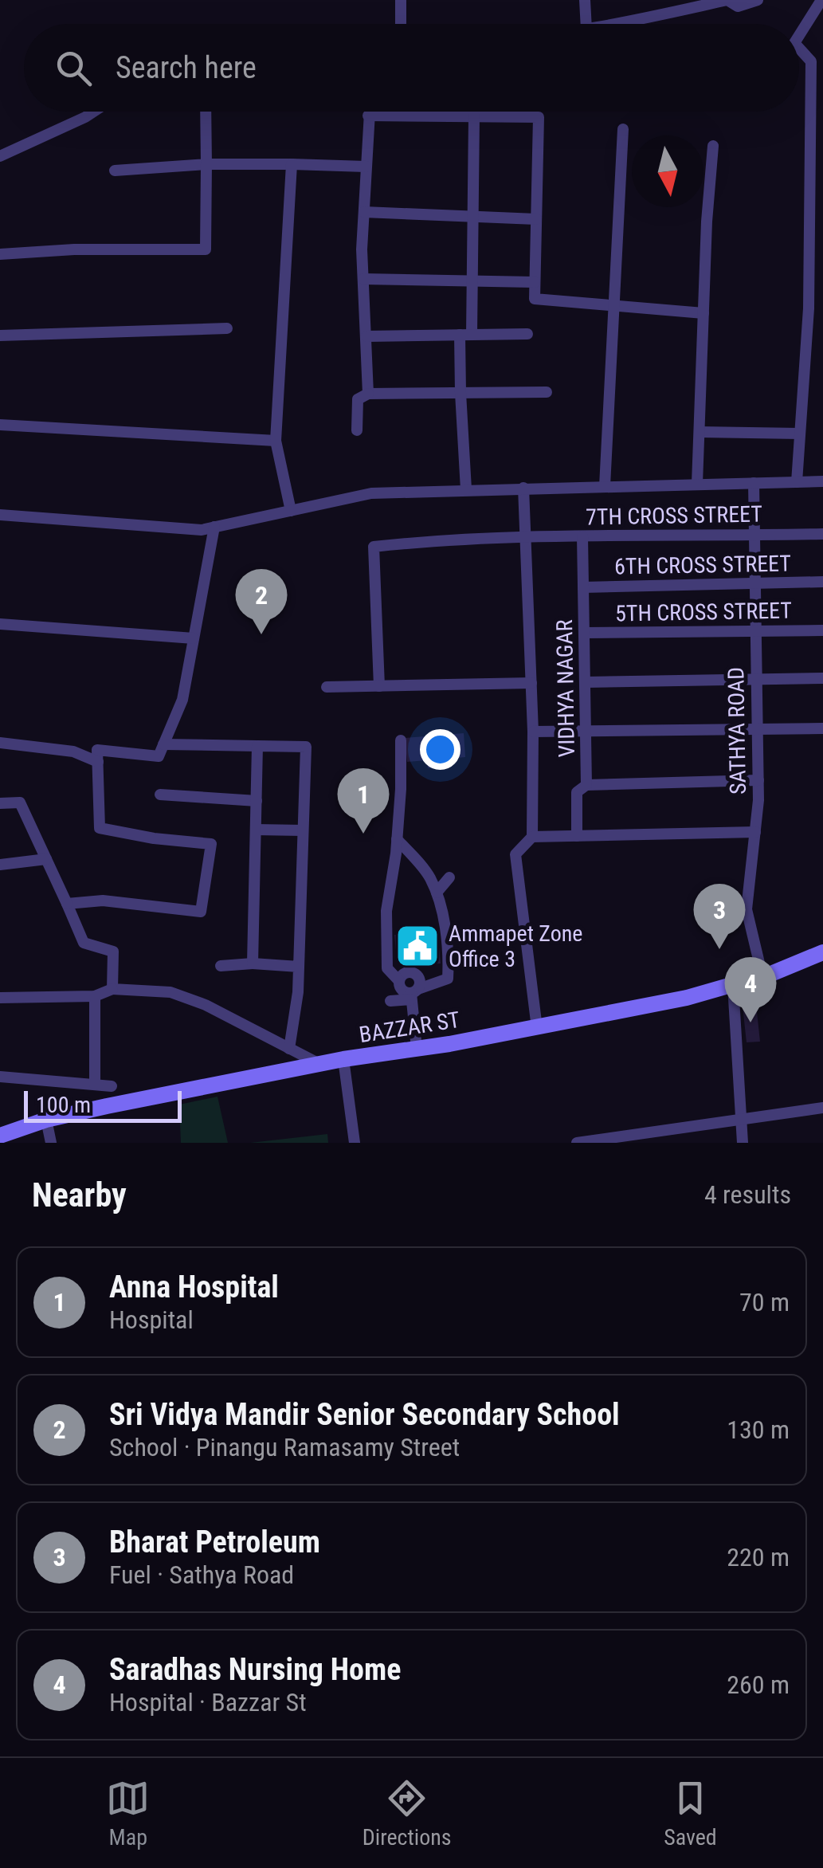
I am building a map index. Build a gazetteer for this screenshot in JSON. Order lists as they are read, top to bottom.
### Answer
{
  "streets": {
    "main road": ["BAZZAR ST"],
    "street": [
      "7TH CROSS STREET",
      "6TH CROSS STREET",
      "5TH CROSS STREET",
      "VIDHYA NAGAR",
      "SATHYA ROAD"
    ]
  },
  "crossings": [
    ["7TH CROSS STREET", "VIDHYA NAGAR"],
    ["7TH CROSS STREET", "SATHYA ROAD"],
    ["6TH CROSS STREET", "VIDHYA NAGAR"],
    ["6TH CROSS STREET", "SATHYA ROAD"],
    ["5TH CROSS STREET", "VIDHYA NAGAR"],
    ["5TH CROSS STREET", "SATHYA ROAD"],
    ["SATHYA ROAD", "BAZZAR ST"]
  ],
  "places": {
    "public building": ["Ammapet Zone Office 3"]
  },
  "scale_bar": "100 m",
  "north": "bottom",
  "page": {
    "search": "Search here",
    "pins": [
      "2",
      "1",
      "3",
      "4"
    ],
    "scale": "100 m",
    "heading": ["Nearby", "4 results"],
    "list": [
      {
        "mark": "1",
        "name": "Anna Hospital",
        "note": "Hospital",
        "value": "70 m"
      },
      {
        "mark": "2",
        "name": "Sri Vidya Mandir Senior Secondary School",
        "note": "School · Pinangu Ramasamy Street",
        "value": "130 m"
      },
      {
        "mark": "3",
        "name": "Bharat Petroleum",
        "note": "Fuel · Sathya Road",
        "value": "220 m"
      },
      {
        "mark": "4",
        "name": "Saradhas Nursing Home",
        "note": "Hospital · Bazzar St",
        "value": "260 m"
      }
    ],
    "nav": ["Map", "Directions", "Saved"]
  }
}
